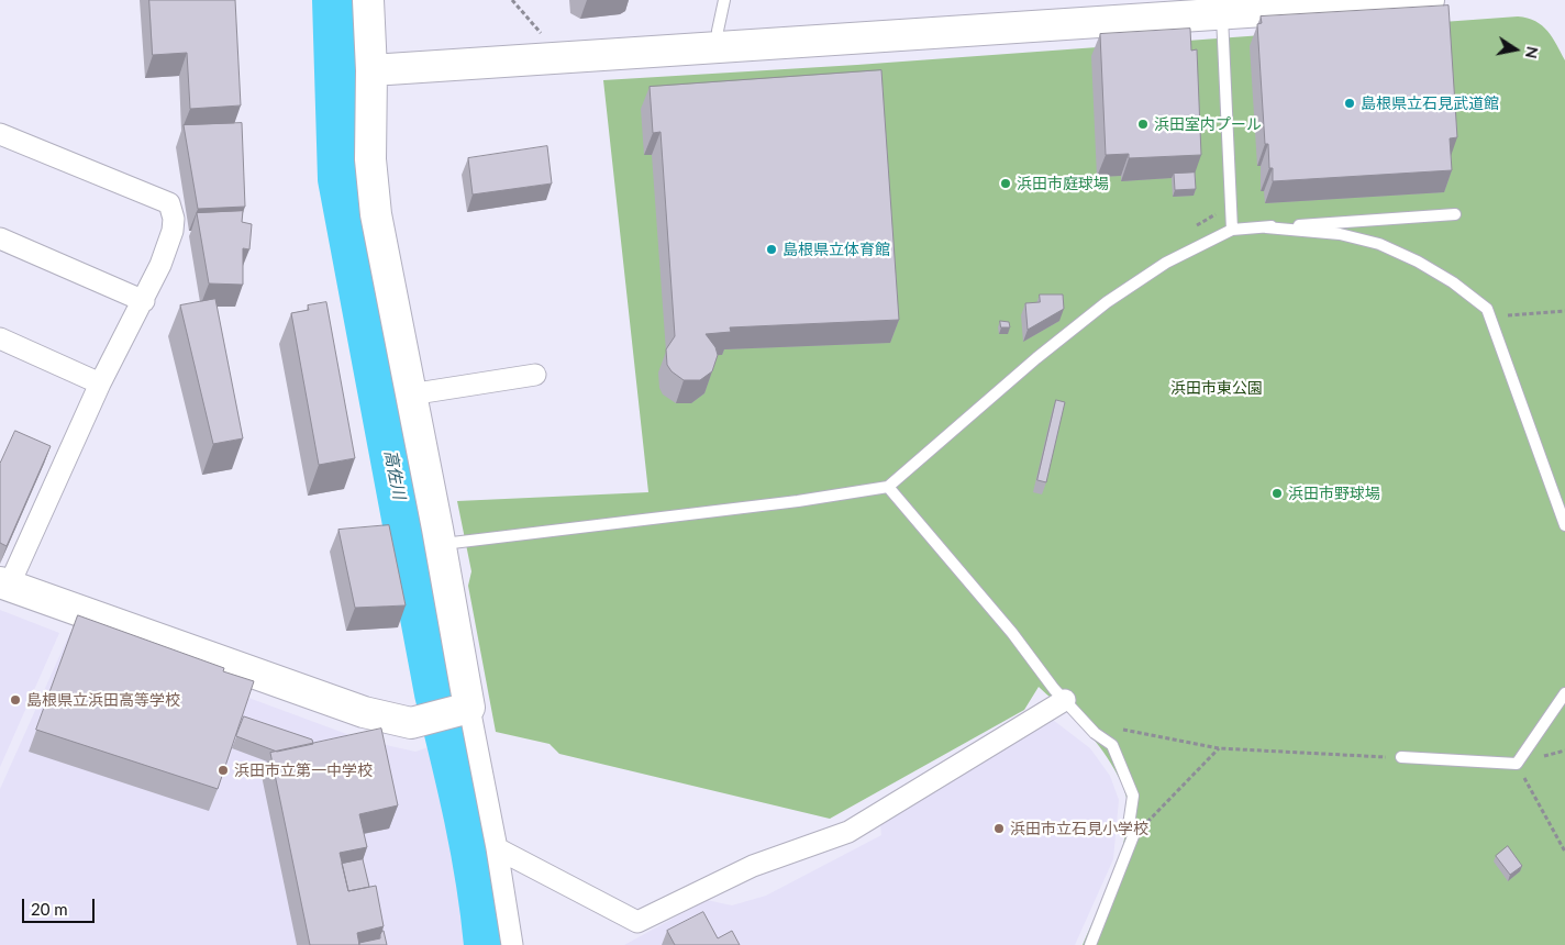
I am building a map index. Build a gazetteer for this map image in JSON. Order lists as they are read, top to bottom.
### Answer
{
  "water": ["高佐川"],
  "parks": ["浜田市東公園"],
  "places": [
    "島根県立石見武道館",
    "浜田室内プール",
    "浜田市庭球場",
    "島根県立体育館",
    "浜田市野球場",
    "島根県立浜田高等学校",
    "浜田市立第一中学校",
    "浜田市立石見小学校"
  ],
  "scale_bar": "20 m",
  "north": "right"
}
